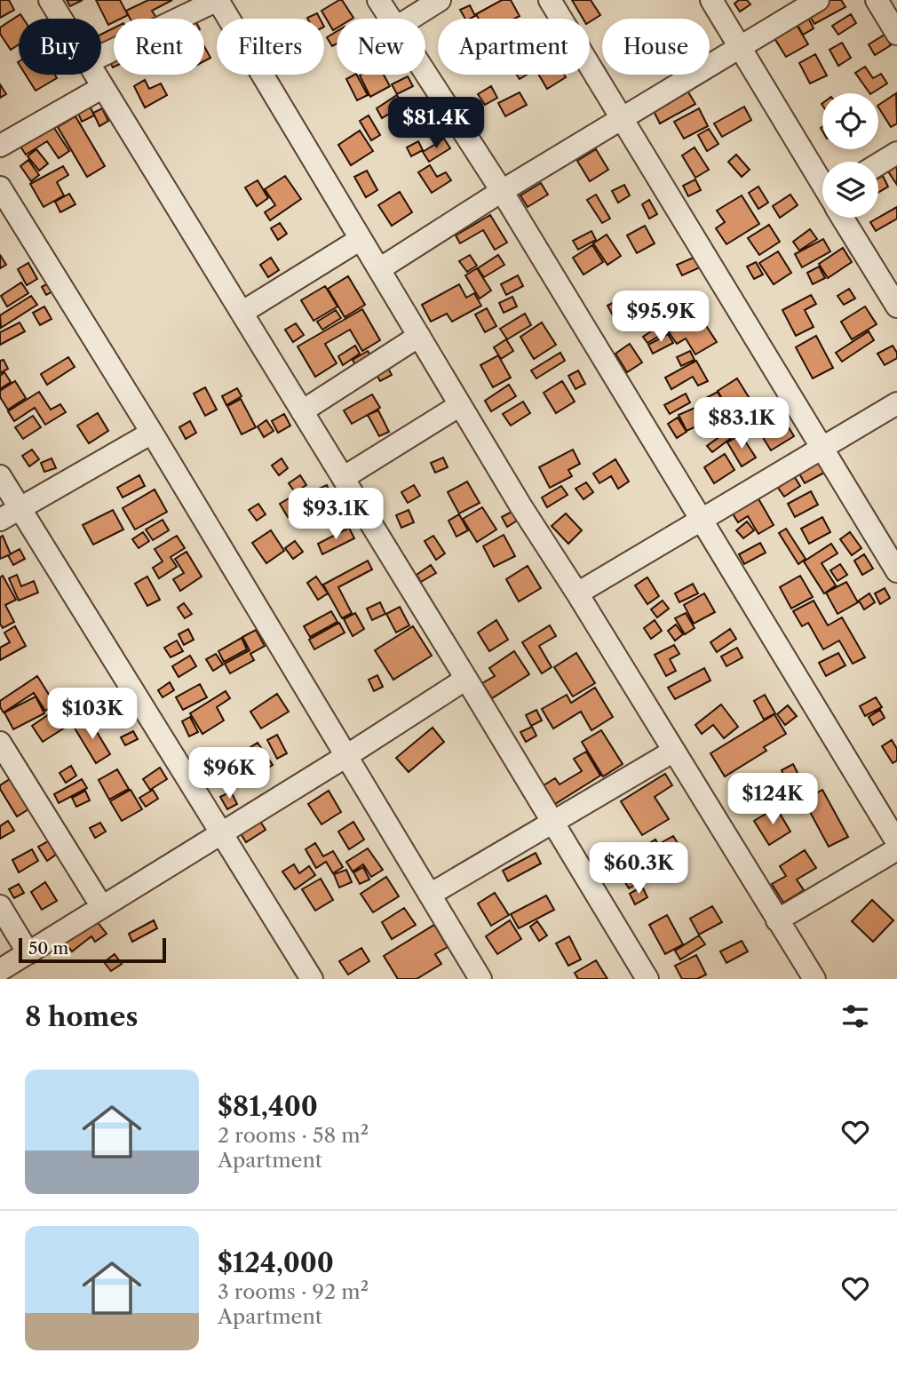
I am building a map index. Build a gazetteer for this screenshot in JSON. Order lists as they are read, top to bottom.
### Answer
{
  "scale_bar": "50 m",
  "page": {
    "chip": [
      "Buy",
      "Rent",
      "Filters",
      "New",
      "Apartment",
      "House"
    ],
    "price": [
      "$81.4K",
      "$95.9K",
      "$83.1K",
      "$93.1K",
      "$103K",
      "$96K",
      "$124K",
      "$60.3K"
    ],
    "scale": "50 m",
    "heading": "8 homes",
    "list": [
      {
        "name": "$81,400",
        "note": "2 rooms · 58 m² · Apartment"
      },
      {
        "name": "$124,000",
        "note": "3 rooms · 92 m² · Apartment"
      }
    ]
  }
}
